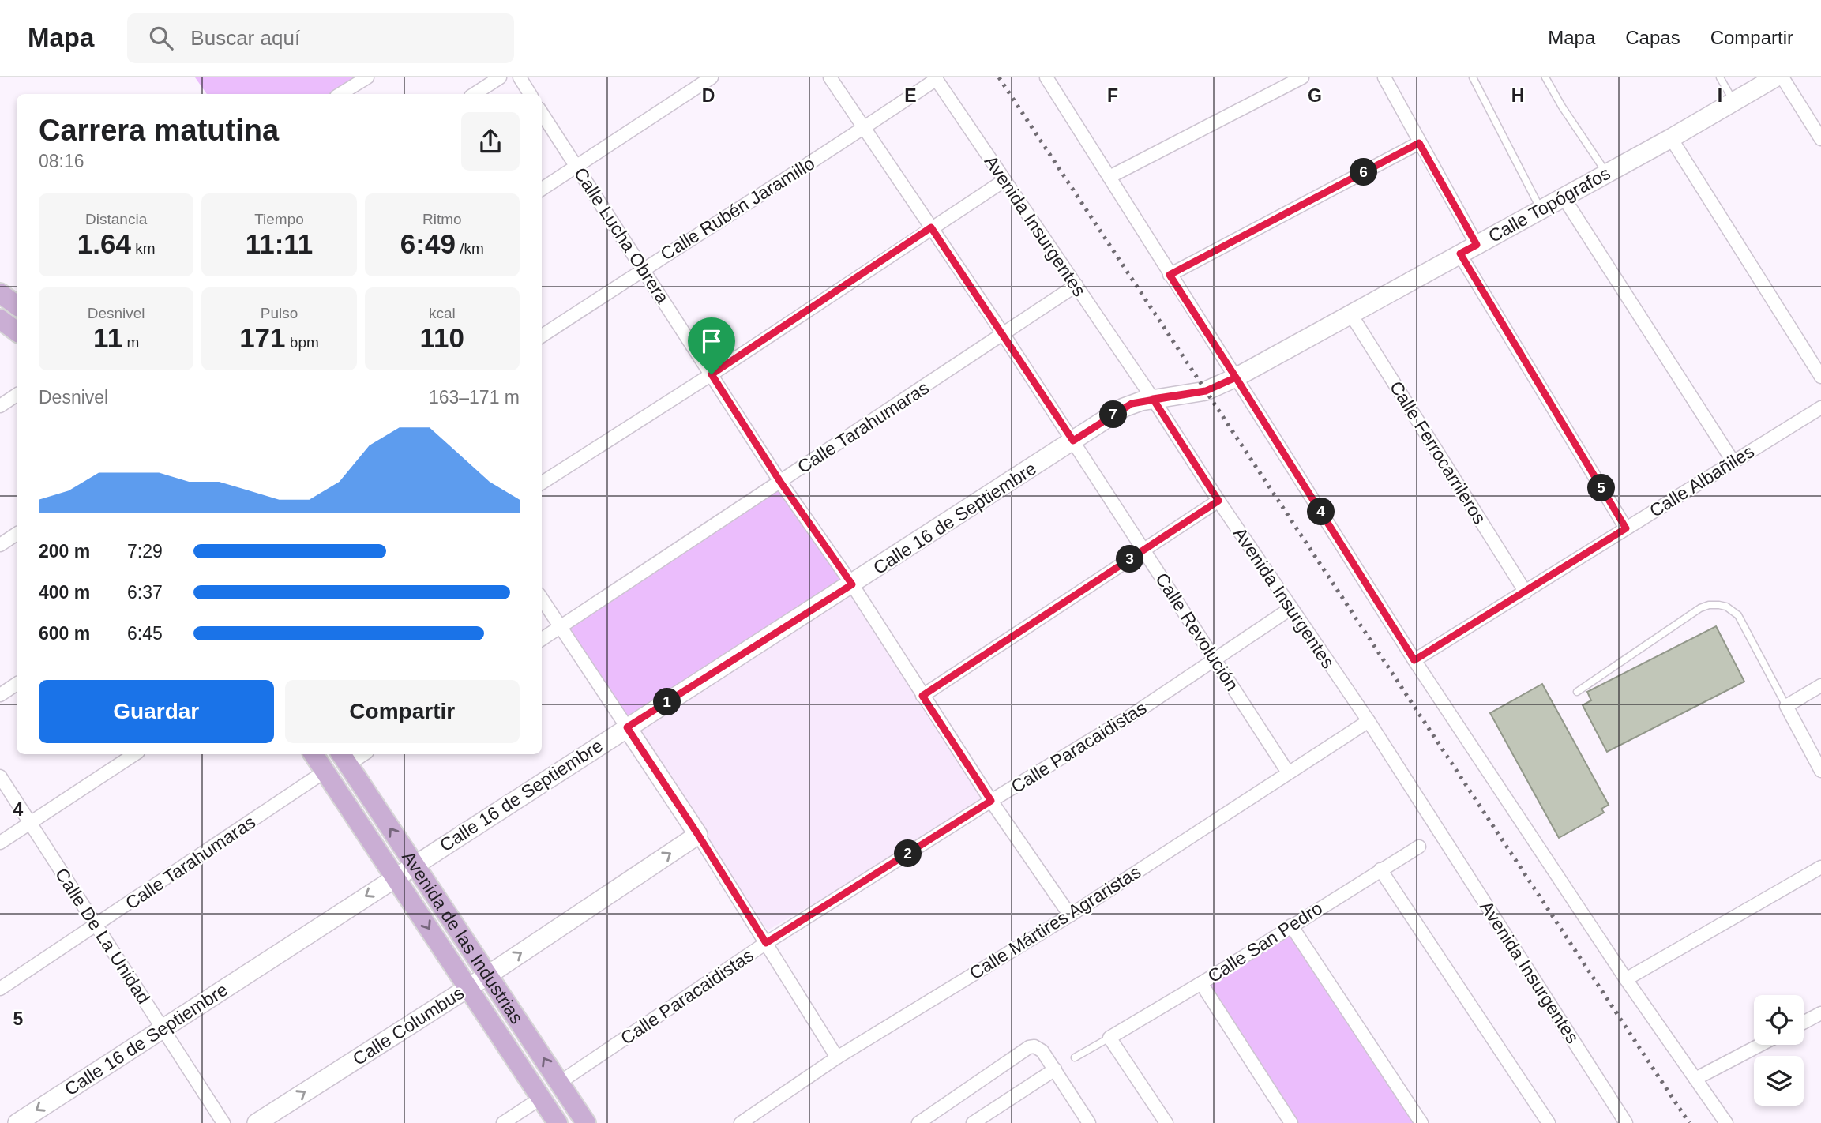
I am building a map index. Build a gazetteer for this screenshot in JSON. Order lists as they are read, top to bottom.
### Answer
{
  "streets": {
    "main road": ["Avenida de las Industrias"],
    "street": [
      "Calle Topógrafos",
      "Calle Rubén Jaramillo",
      "Avenida Insurgentes",
      "Calle Lucha Obrera",
      "Calle Tarahumaras",
      "Calle Ferrocarrileros",
      "Calle Albañiles",
      "Calle 16 de Septiembre",
      "Calle Revolución",
      "Calle Paracaidistas",
      "Calle Mártires Agraristas",
      "Calle De La Unidad",
      "Calle San Pedro",
      "Calle Columbus"
    ]
  },
  "crossings": [
    ["Calle Topógrafos", "Calle Ferrocarrileros"],
    ["Calle Topógrafos", "Calle 16 de Septiembre"],
    ["Calle Rubén Jaramillo", "Avenida Insurgentes"],
    ["Calle Rubén Jaramillo", "Calle Lucha Obrera"],
    ["Calle Rubén Jaramillo", "Calle Revolución"],
    ["Avenida Insurgentes", "Calle Tarahumaras"],
    ["Avenida Insurgentes", "Calle 16 de Septiembre"],
    ["Avenida Insurgentes", "Calle Paracaidistas"],
    ["Avenida Insurgentes", "Calle Mártires Agraristas"],
    ["Calle Lucha Obrera", "Calle Tarahumaras"],
    ["Calle Lucha Obrera", "Calle 16 de Septiembre"],
    ["Calle Lucha Obrera", "Calle Paracaidistas"],
    ["Calle Lucha Obrera", "Calle Mártires Agraristas"],
    ["Calle Tarahumaras", "Calle Revolución"],
    ["Calle Tarahumaras", "Calle De La Unidad"],
    ["Calle Tarahumaras", "Avenida de las Industrias"],
    ["Calle Ferrocarrileros", "Calle Albañiles"],
    ["Calle 16 de Septiembre", "Calle Revolución"],
    ["Calle 16 de Septiembre", "Calle De La Unidad"],
    ["Calle 16 de Septiembre", "Avenida de las Industrias"],
    ["Calle Revolución", "Calle Paracaidistas"],
    ["Calle Revolución", "Calle Mártires Agraristas"],
    ["Calle Paracaidistas", "Avenida de las Industrias"],
    ["Avenida de las Industrias", "Calle Columbus"]
  ],
  "one_way": ["Calle Columbus"],
  "page": {
    "header": "Mapa",
    "search": "Buscar aquí",
    "nav": ["Mapa", "Capas", "Compartir"],
    "heading": ["Carrera matutina", "08:16"],
    "pins": [
      "6",
      "7",
      "5",
      "4",
      "3",
      "1",
      "2"
    ],
    "stats": [
      ["Distancia", "1.64 km"],
      ["Tiempo", "11:11"],
      ["Ritmo", "6:49 /km"],
      ["Desnivel", "11 m"],
      ["Pulso", "171 bpm"],
      ["kcal", "110"]
    ],
    "chart": ["Desnivel", "163–171 m"],
    "list": [
      {
        "name": "200 m",
        "note": "7:29"
      },
      {
        "name": "400 m",
        "note": "6:37"
      },
      {
        "name": "600 m",
        "note": "6:45"
      }
    ],
    "buttons": ["Guardar", "Compartir"]
  },
  "grid": {
    "columns": [
      "D",
      "E",
      "F",
      "G",
      "H",
      "I"
    ],
    "rows": ["4", "5"]
  }
}
